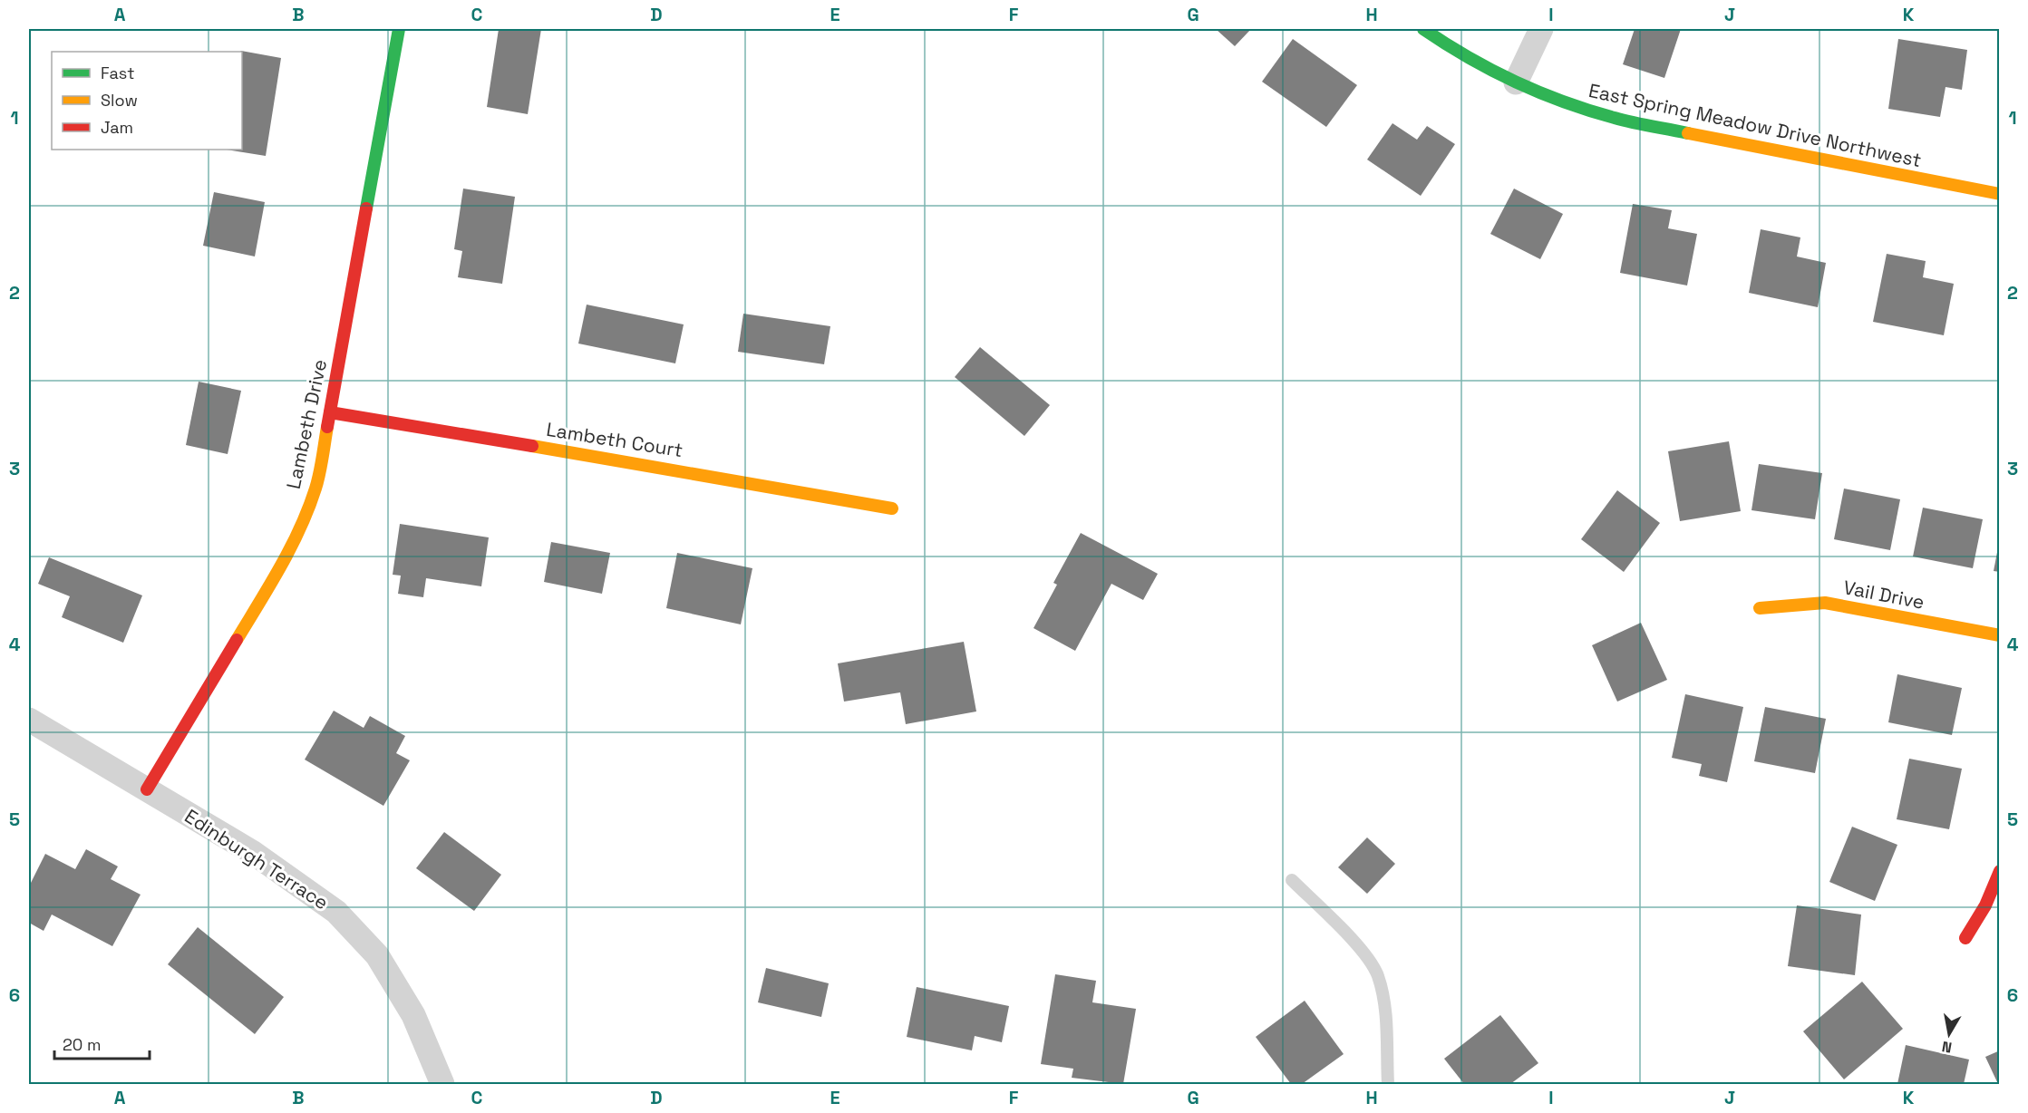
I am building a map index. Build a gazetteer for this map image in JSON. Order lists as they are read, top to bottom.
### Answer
{
  "streets": {
    "street": [
      "East Spring Meadow Drive Northwest",
      "Lambeth Drive",
      "Lambeth Court",
      "Vail Drive",
      "Edinburgh Terrace"
    ]
  },
  "crossings": [
    ["Lambeth Drive", "Lambeth Court"],
    ["Lambeth Drive", "Edinburgh Terrace"]
  ],
  "legend": ["Fast", "Slow", "Jam"],
  "scale_bar": "20 m",
  "north": "bottom",
  "grid": {
    "columns": [
      "A",
      "B",
      "C",
      "D",
      "E",
      "F",
      "G",
      "H",
      "I",
      "J",
      "K"
    ],
    "rows": [
      "1",
      "2",
      "3",
      "4",
      "5",
      "6"
    ]
  }
}
